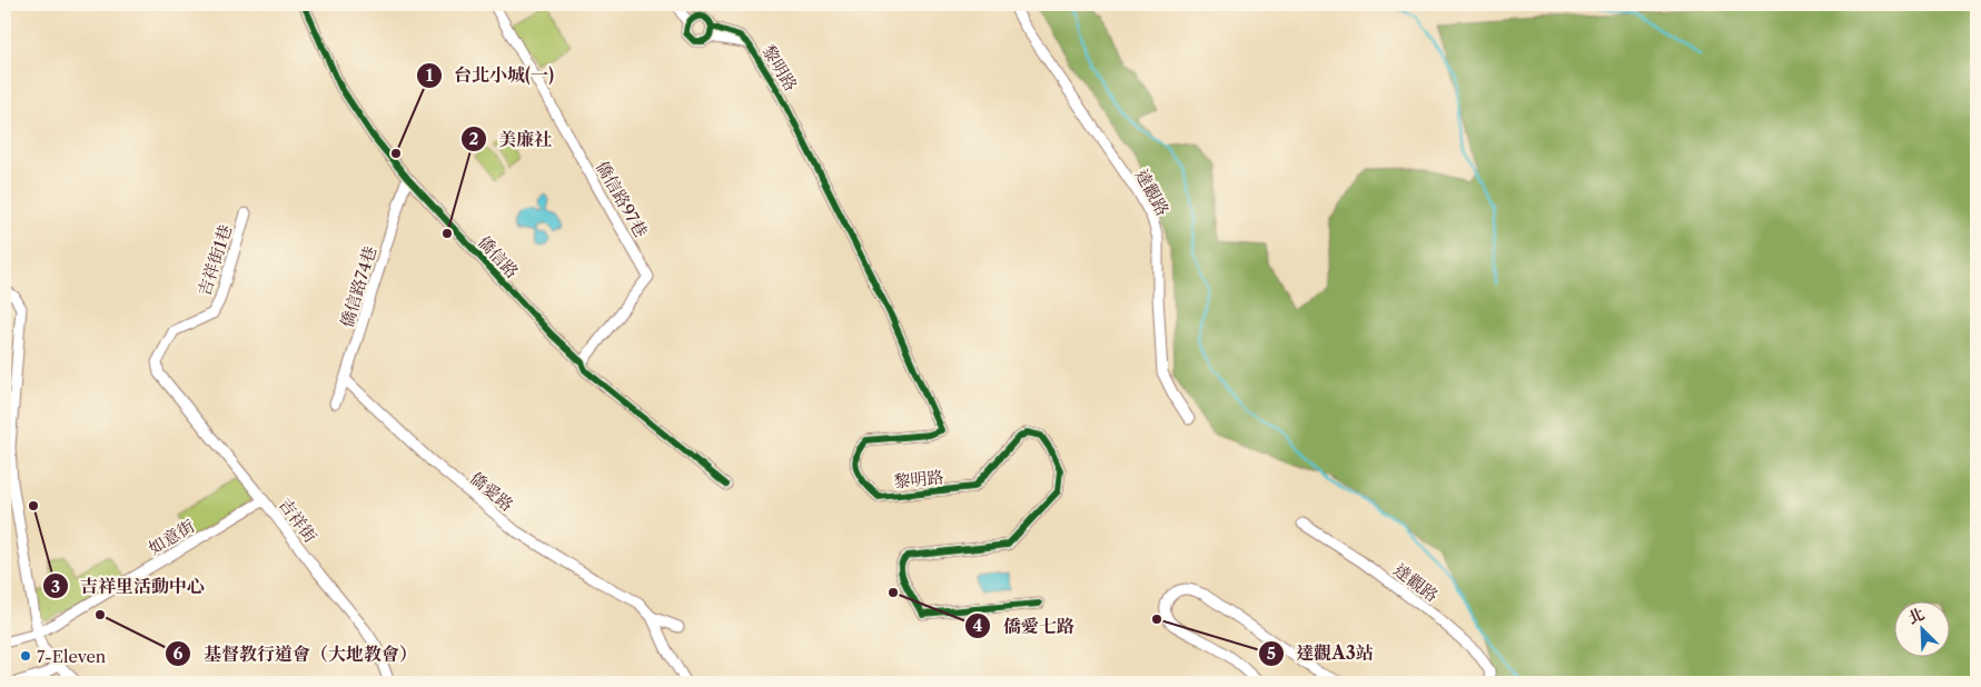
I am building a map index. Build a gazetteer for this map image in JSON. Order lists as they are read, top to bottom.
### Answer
{
  "streets": {
    "street": [
      "黎明路",
      "達觀路",
      "僑信路97巷",
      "僑信路",
      "吉祥街1巷",
      "僑信路74巷",
      "僑愛路",
      "吉祥街",
      "如意街"
    ]
  },
  "crossings": [
    ["僑信路97巷", "僑信路"],
    ["僑信路", "僑信路74巷"],
    ["吉祥街1巷", "吉祥街"],
    ["僑信路74巷", "僑愛路"],
    ["吉祥街", "如意街"]
  ],
  "places": [
    "台北小城(一)",
    "美廉社",
    "吉祥里活動中心",
    "僑愛七路",
    "基督教行道會（大地教會）",
    "達觀A3站",
    "7-Eleven"
  ],
  "north": "top left"
}
